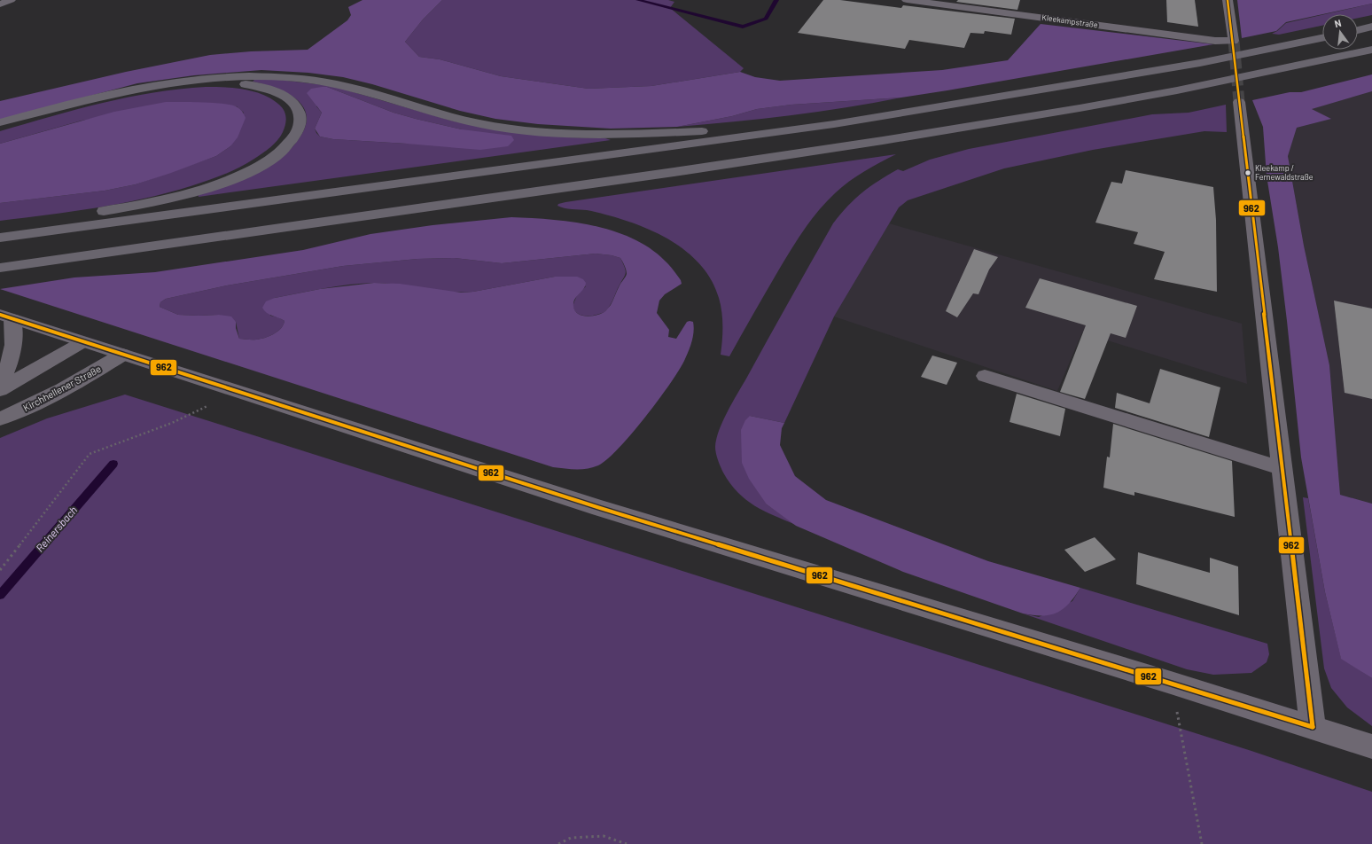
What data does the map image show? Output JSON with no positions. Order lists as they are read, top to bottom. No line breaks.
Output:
{"streets":{"street":["Kleekampstraße","Kirchhellener Straße"]},"water":["Reinersbach"],"places":["Kleekamp / Fernewaldstraße"],"lines":["transit line 962"],"north":"top"}
